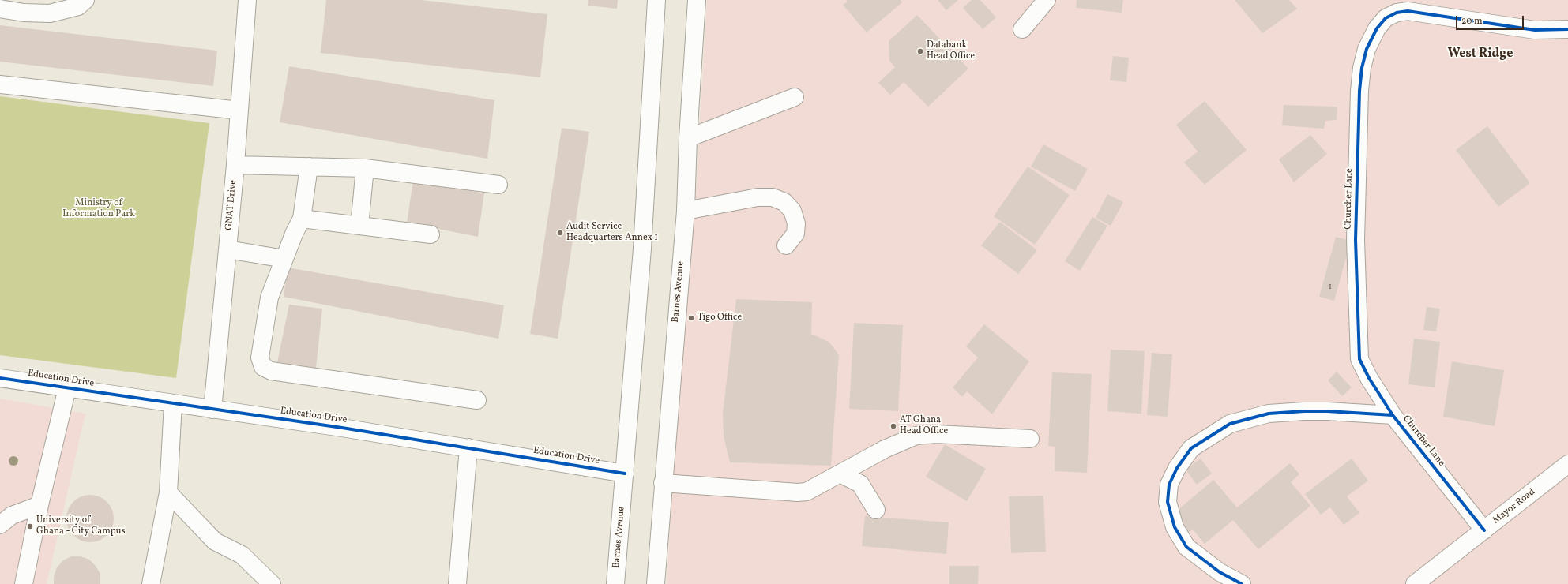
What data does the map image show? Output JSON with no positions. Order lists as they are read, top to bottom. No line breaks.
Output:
{"streets":{"street":["Churcher Lane","GNAT Drive","Barnes Avenue","Education Drive","Mayor Road"]},"crossings":[["Churcher Lane","Mayor Road"],["GNAT Drive","Education Drive"],["Barnes Avenue","Education Drive"]],"districts":["West Ridge"],"parks":["Ministry of Information Park"],"places":["Databank Head Office","Audit Service Headquarters Annex 1","Tigo Office","AT Ghana Head Office","University of Ghana - City Campus"],"house_numbers":["1"],"scale_bar":"20 m"}
